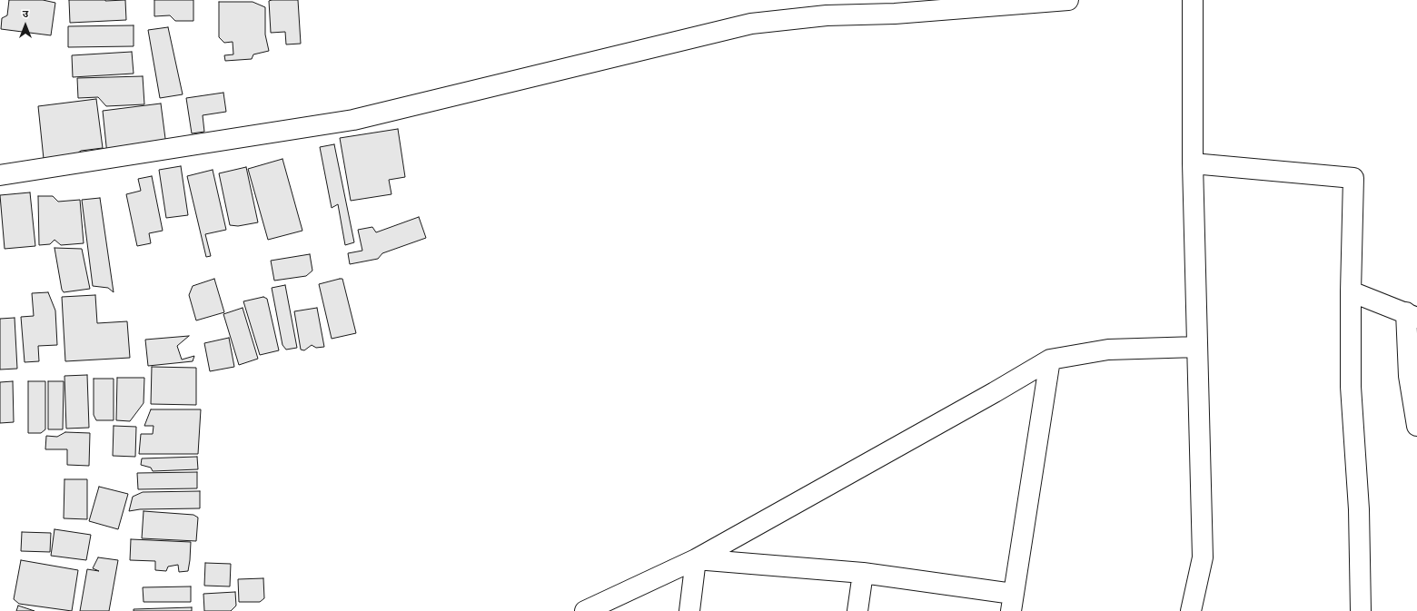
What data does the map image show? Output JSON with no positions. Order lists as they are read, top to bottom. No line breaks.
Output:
{"north":"top"}
